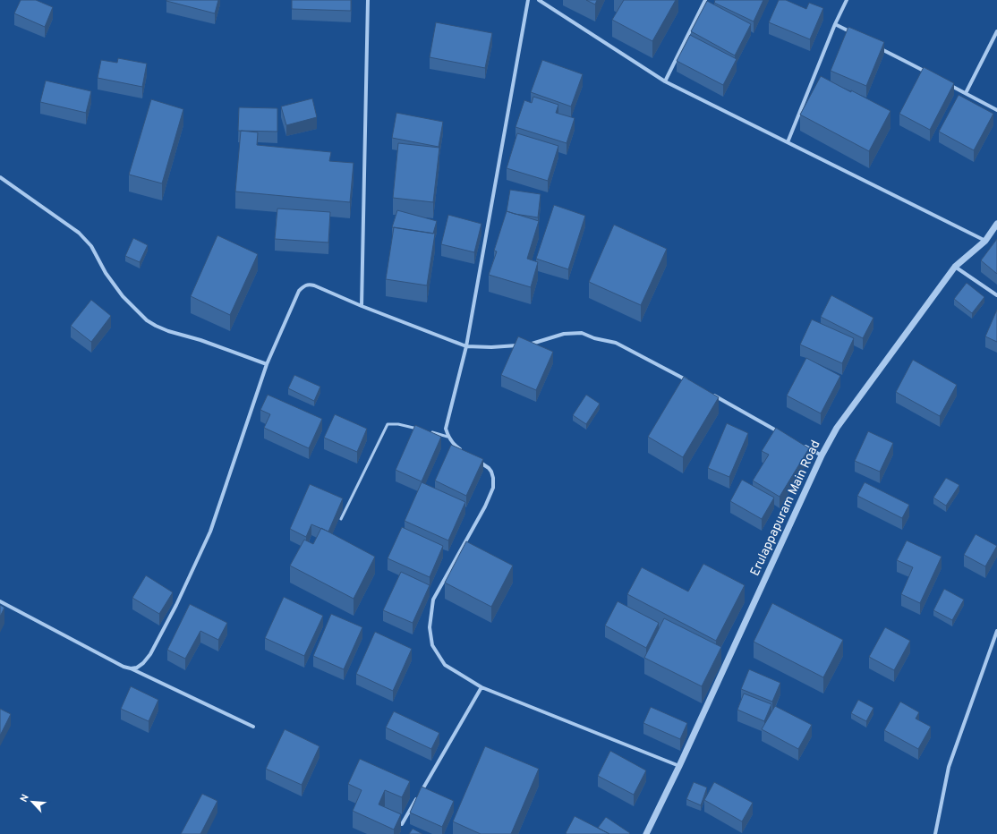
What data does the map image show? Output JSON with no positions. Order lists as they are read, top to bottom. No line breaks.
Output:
{"streets":{"street":["Erulappapuram Main Road"]},"north":"top left"}
